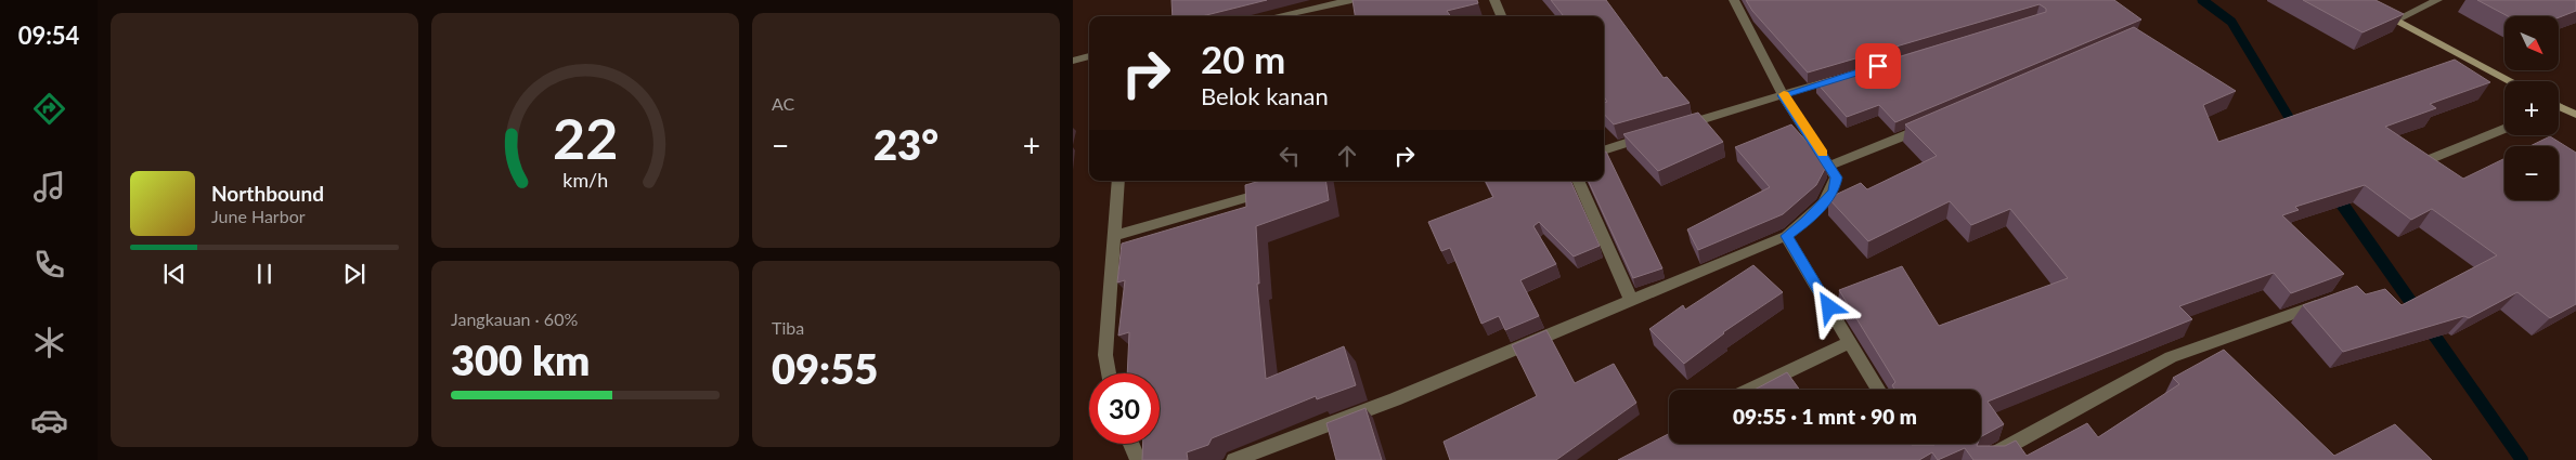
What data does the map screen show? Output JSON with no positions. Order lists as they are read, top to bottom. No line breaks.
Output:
{"north":"bottom right","page":{"tabs":"09:54","tile":["AC",["Jangkauan · 60%","300 km"],["Tiba","09:55"]],"map_buttons":["+","−"],"turn":["20 m","Belok kanan"],"heat":["−","23°","+"],"song":["Northbound","June Harbor"],"limit":"30","trip":"09:55 · 1 mnt · 90 m","gauge":["22","km/h"]}}
